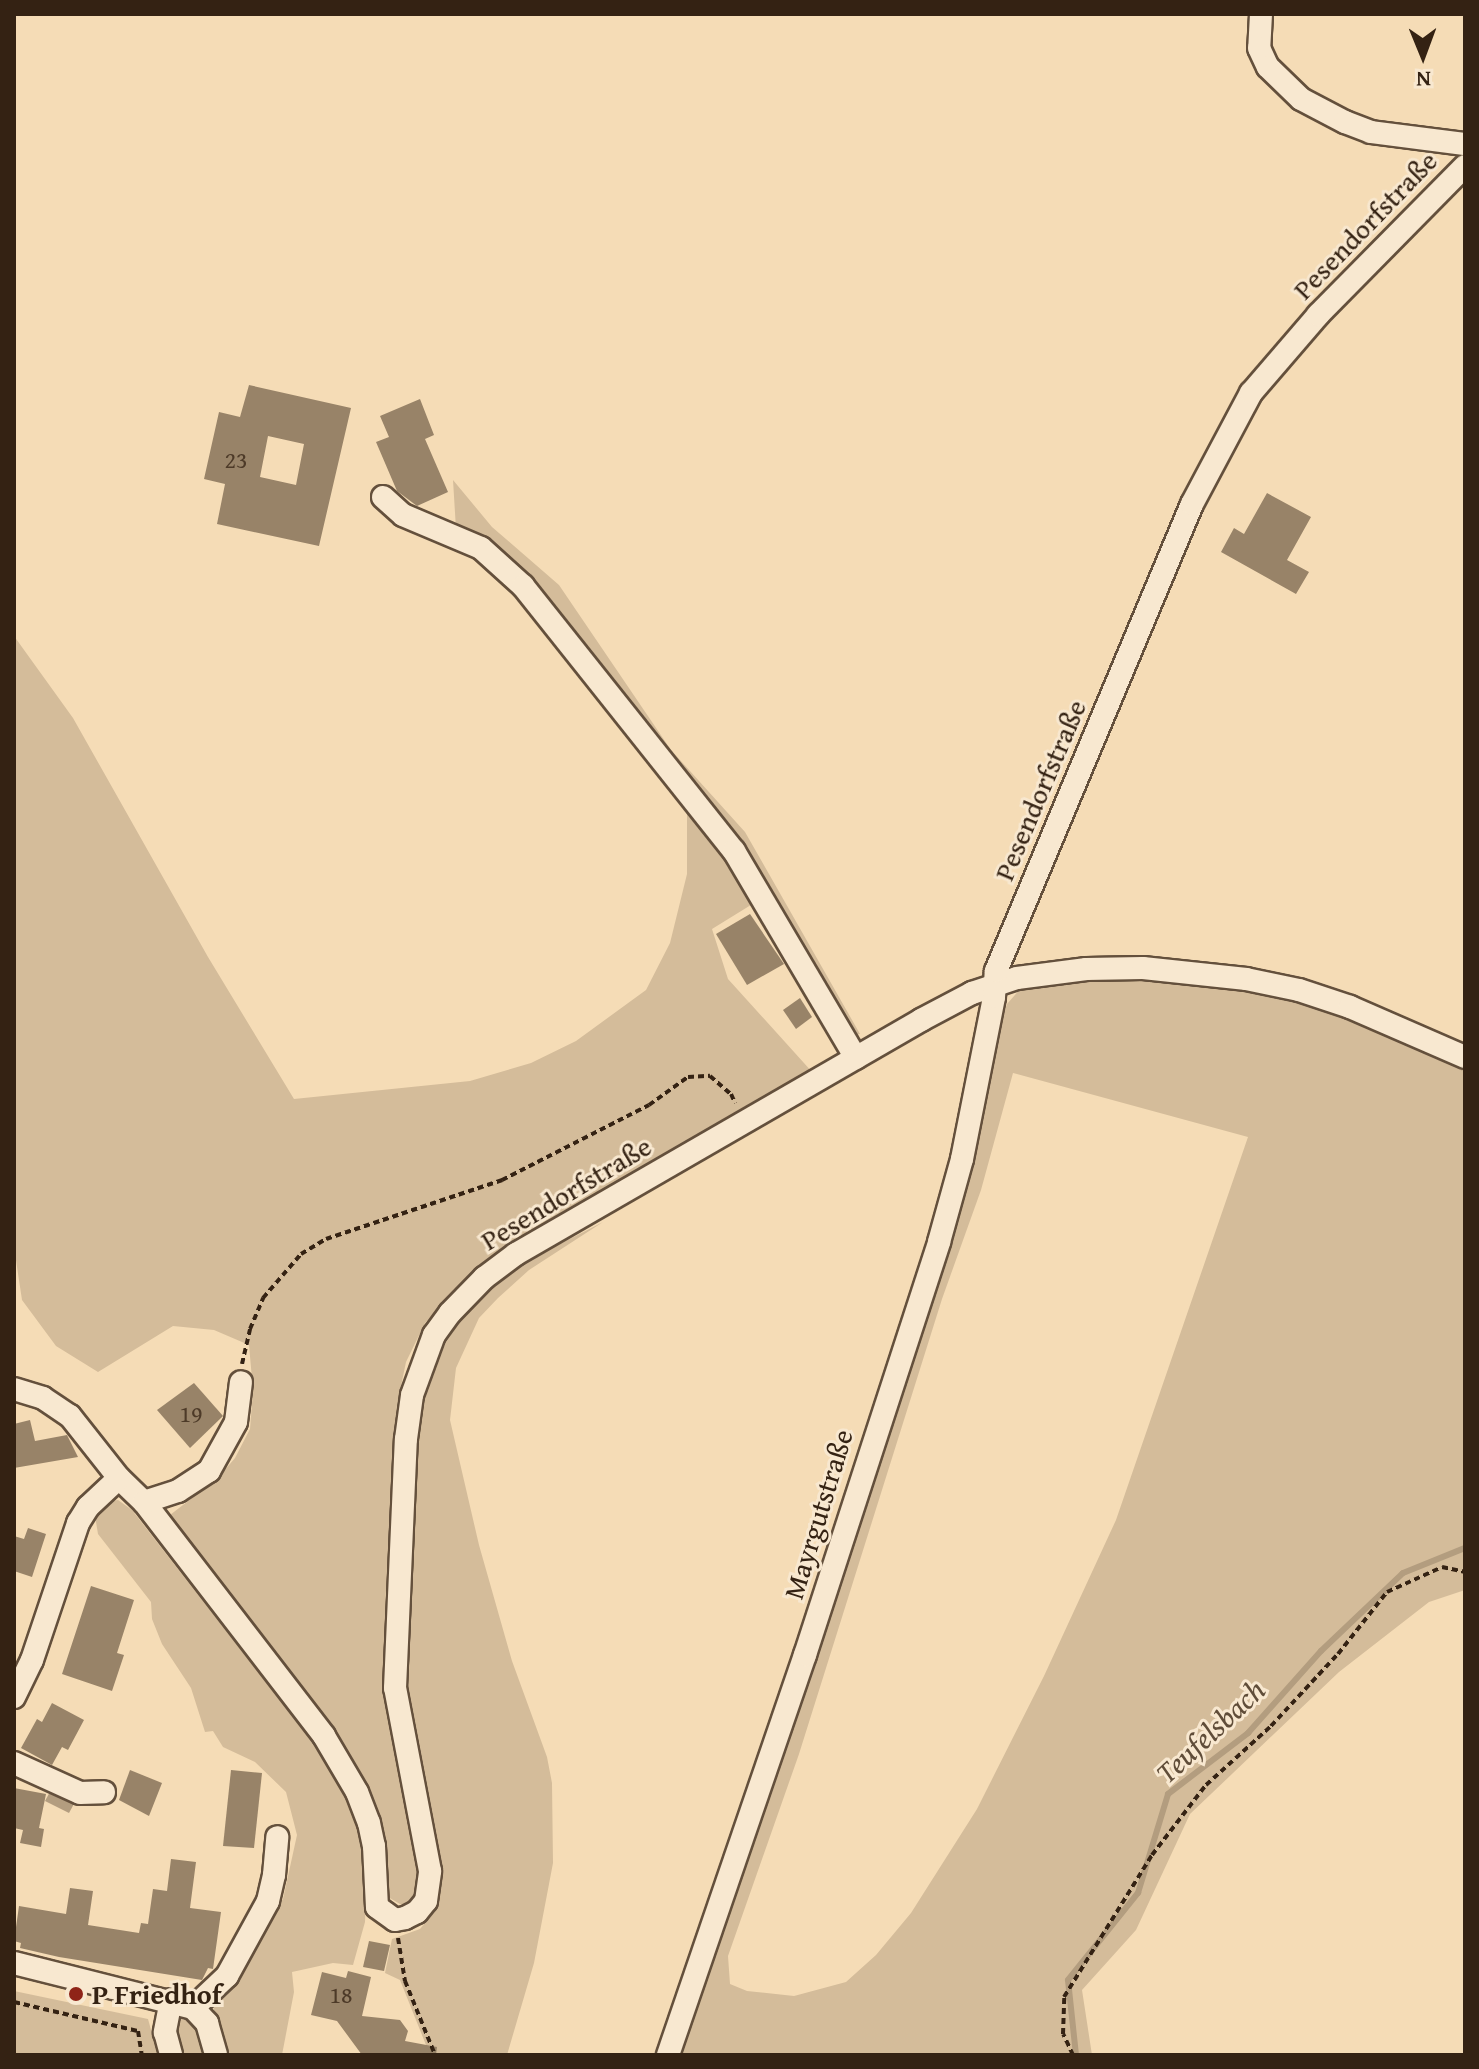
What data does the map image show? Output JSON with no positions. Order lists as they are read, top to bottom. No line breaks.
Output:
{"streets":{"street":["Pesendorfstraße","Mayrgutstraße"]},"crossings":[["Pesendorfstraße","Mayrgutstraße"]],"water":["Teufelsbach"],"places":["P Friedhof"],"house_numbers":["23","19","18"],"north":"bottom"}
